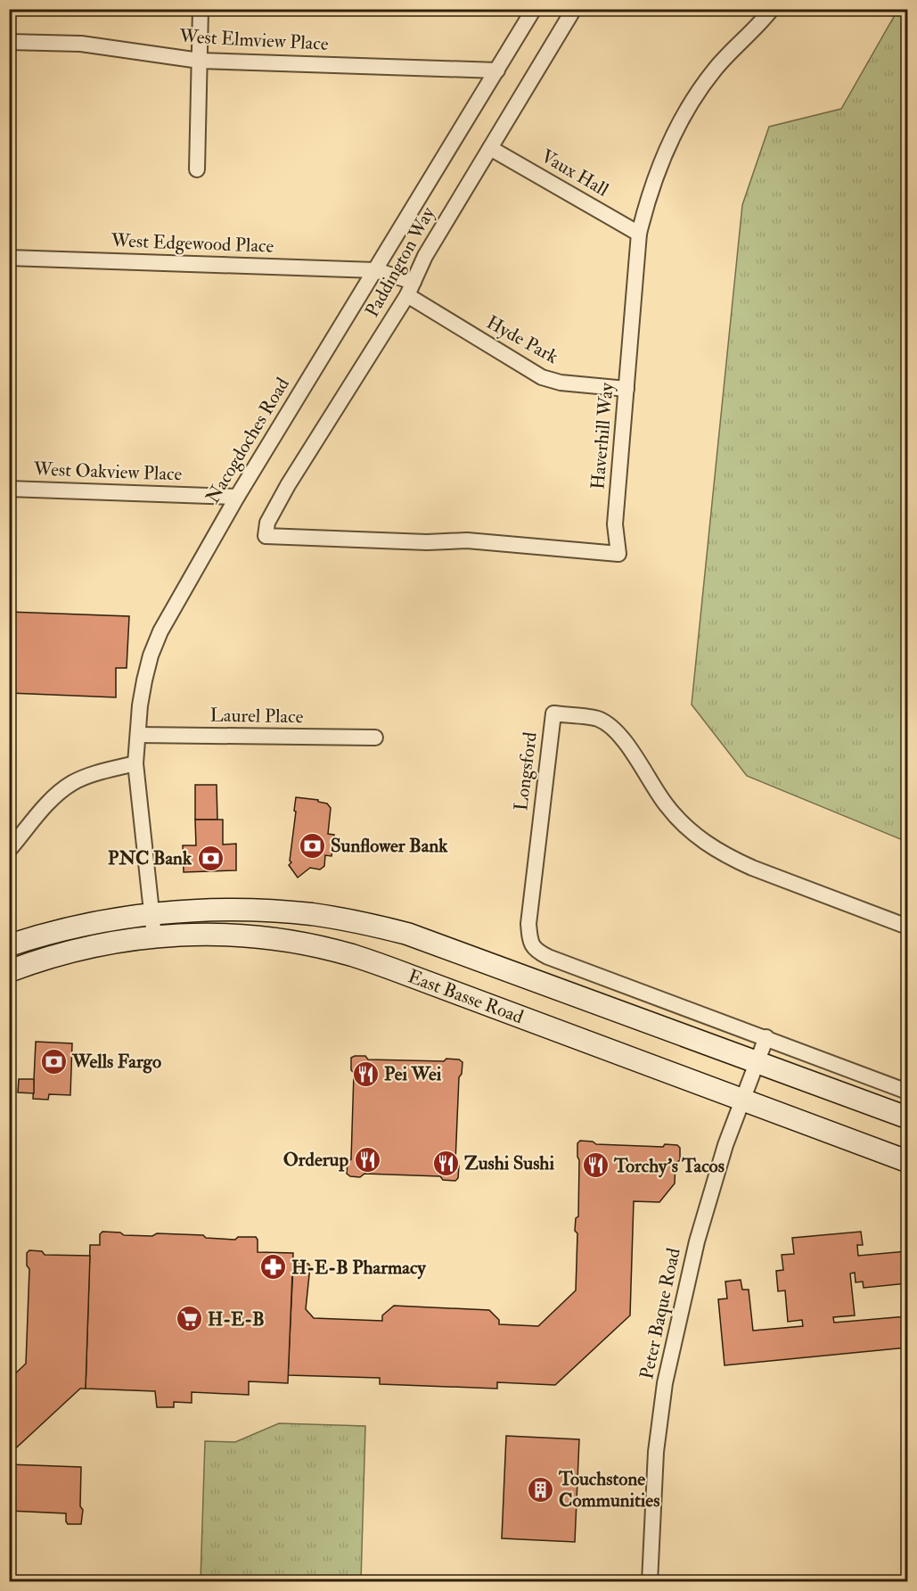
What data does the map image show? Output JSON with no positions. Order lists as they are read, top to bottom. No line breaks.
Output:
{"streets":{"main road":["East Basse Road"],"street":["West Elmview Place","Vaux Hall","West Edgewood Place","Paddington Way","Hyde Park","Haverhill Way","Nacogdoches Road","West Oakview Place","Laurel Place","Longsford","Peter Baque Road"]},"crossings":[["West Elmview Place","Nacogdoches Road"],["Vaux Hall","Paddington Way"],["Vaux Hall","Haverhill Way"],["West Edgewood Place","Hyde Park"],["West Edgewood Place","Nacogdoches Road"],["Paddington Way","Hyde Park"],["Paddington Way","Haverhill Way"],["Hyde Park","Haverhill Way"],["Hyde Park","Nacogdoches Road"],["Nacogdoches Road","West Oakview Place"],["Nacogdoches Road","Laurel Place"],["Nacogdoches Road","East Basse Road"],["East Basse Road","Peter Baque Road"]],"places":{"bank":["Sunflower Bank","PNC Bank","Wells Fargo"],"restaurant":["Pei Wei","Orderup","Zushi Sushi","Torchy's Tacos"],"pharmacy":["H-E-B Pharmacy"],"supermarket":["H-E-B"],"building":["Touchstone Communities"]}}
